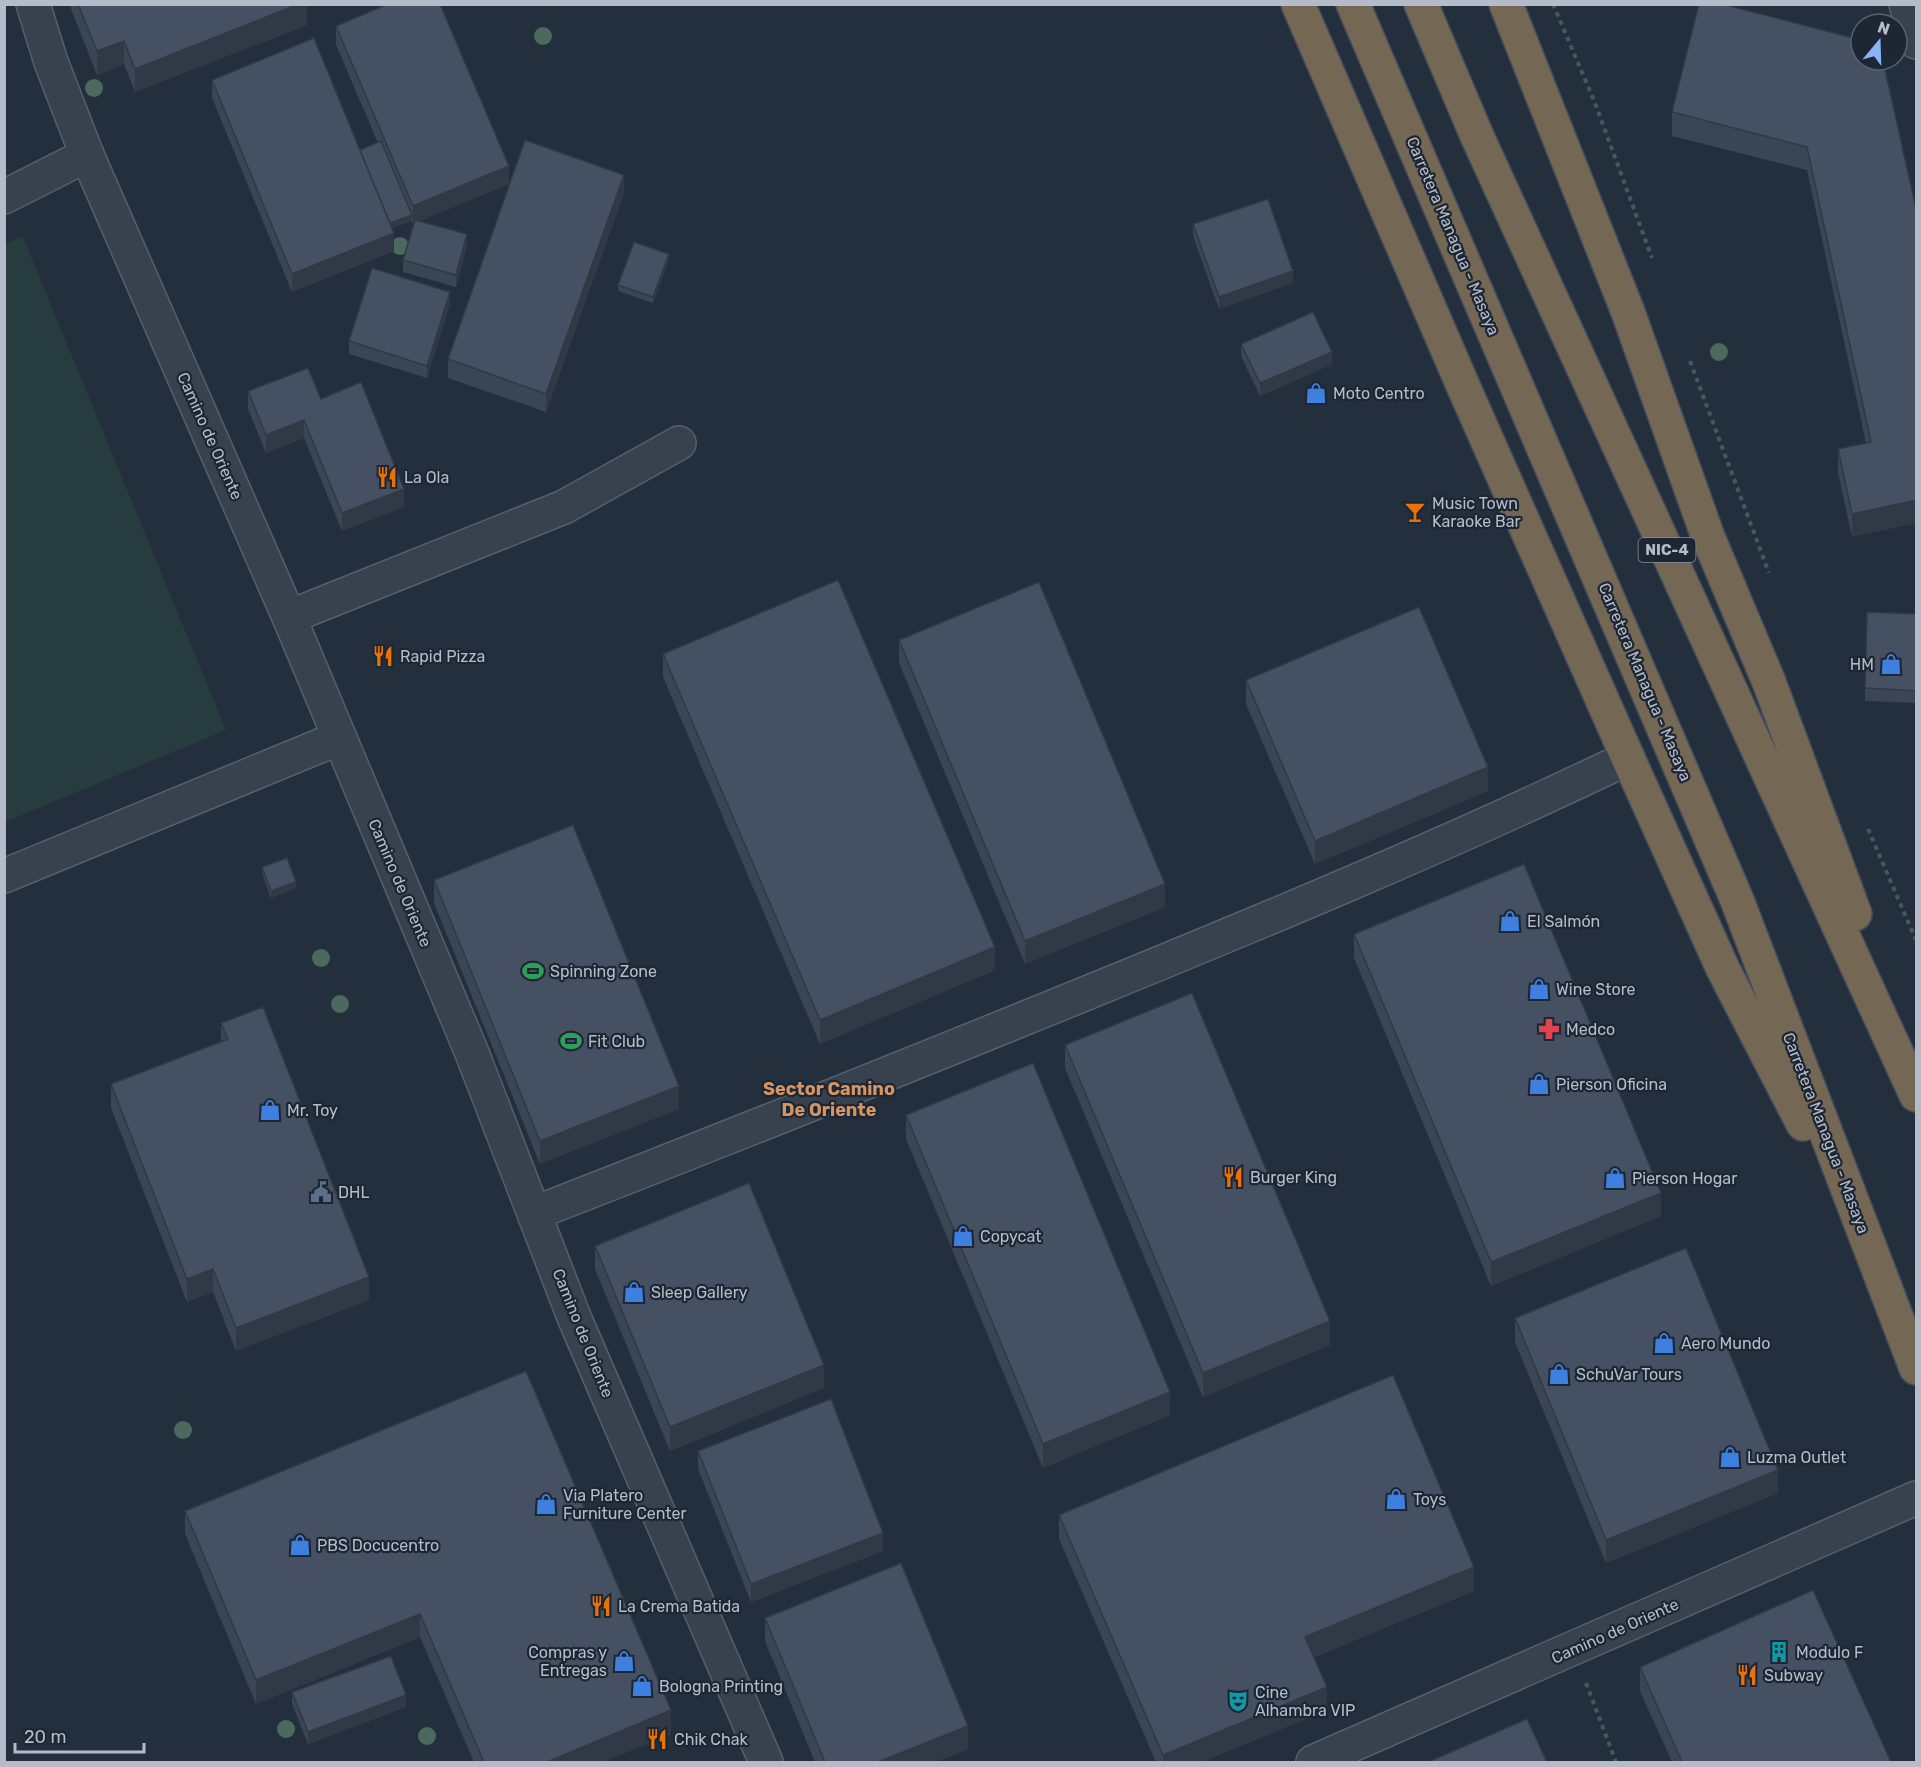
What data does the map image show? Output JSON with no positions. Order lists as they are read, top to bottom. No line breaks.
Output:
{"streets":{"highway":["Carretera Managua - Masaya","NIC-4"],"street":["Camino de Oriente"]},"districts":["Sector Camino De Oriente"],"places":{"shop":["Moto Centro","HM","El Salmón","Wine Store","Pierson Oficina","Mr. Toy","Pierson Hogar","Copycat","Sleep Gallery","Aero Mundo","SchuVar Tours","Luzma Outlet","Toys","Via Platero Furniture Center","PBS Docucentro","Compras y Entregas","Bologna Printing"],"restaurant":["La Ola","Rapid Pizza","Burger King","La Crema Batida","Subway","Chik Chak"],"bar":["Music Town Karaoke Bar"],"sports":["Spinning Zone","Fit Club"],"pharmacy":["Medco"],"public building":["DHL"],"building":["Modulo F"],"theatre":["Cine Alhambra VIP"]},"scale_bar":"20 m","north":"top"}
